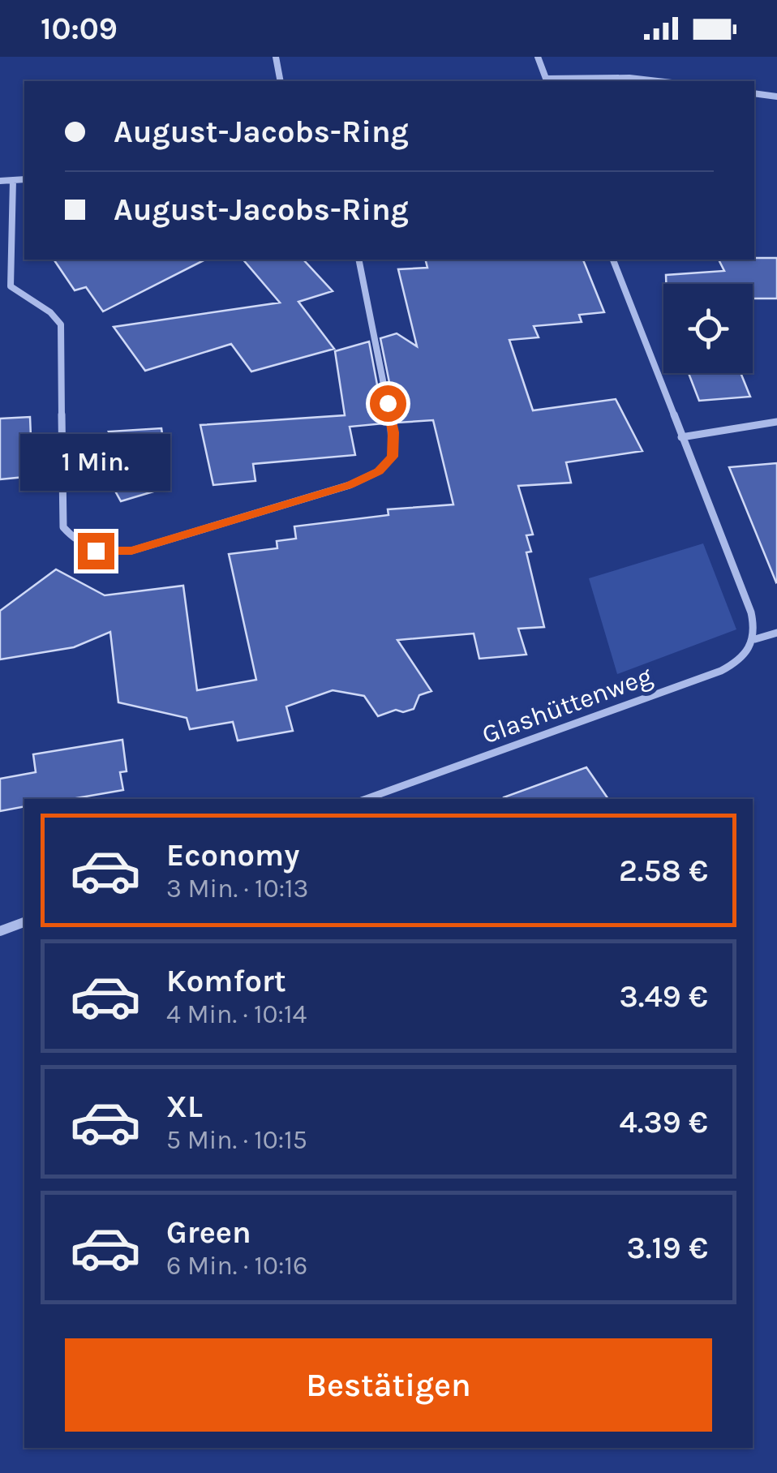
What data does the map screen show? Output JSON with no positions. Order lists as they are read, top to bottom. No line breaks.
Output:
{"streets":{"street":["Glashüttenweg"]},"page":{"status":"10:09","banner":["August-Jacobs-Ring","August-Jacobs-Ring"],"bubble":"1 Min.","list":[{"name":"Economy","note":"3 Min. · 10:13","value":"2.58 €"},{"name":"Komfort","note":"4 Min. · 10:14","value":"3.49 €"},{"name":"XL","note":"5 Min. · 10:15","value":"4.39 €"},{"name":"Green","note":"6 Min. · 10:16","value":"3.19 €"}],"buttons":"Bestätigen"}}
